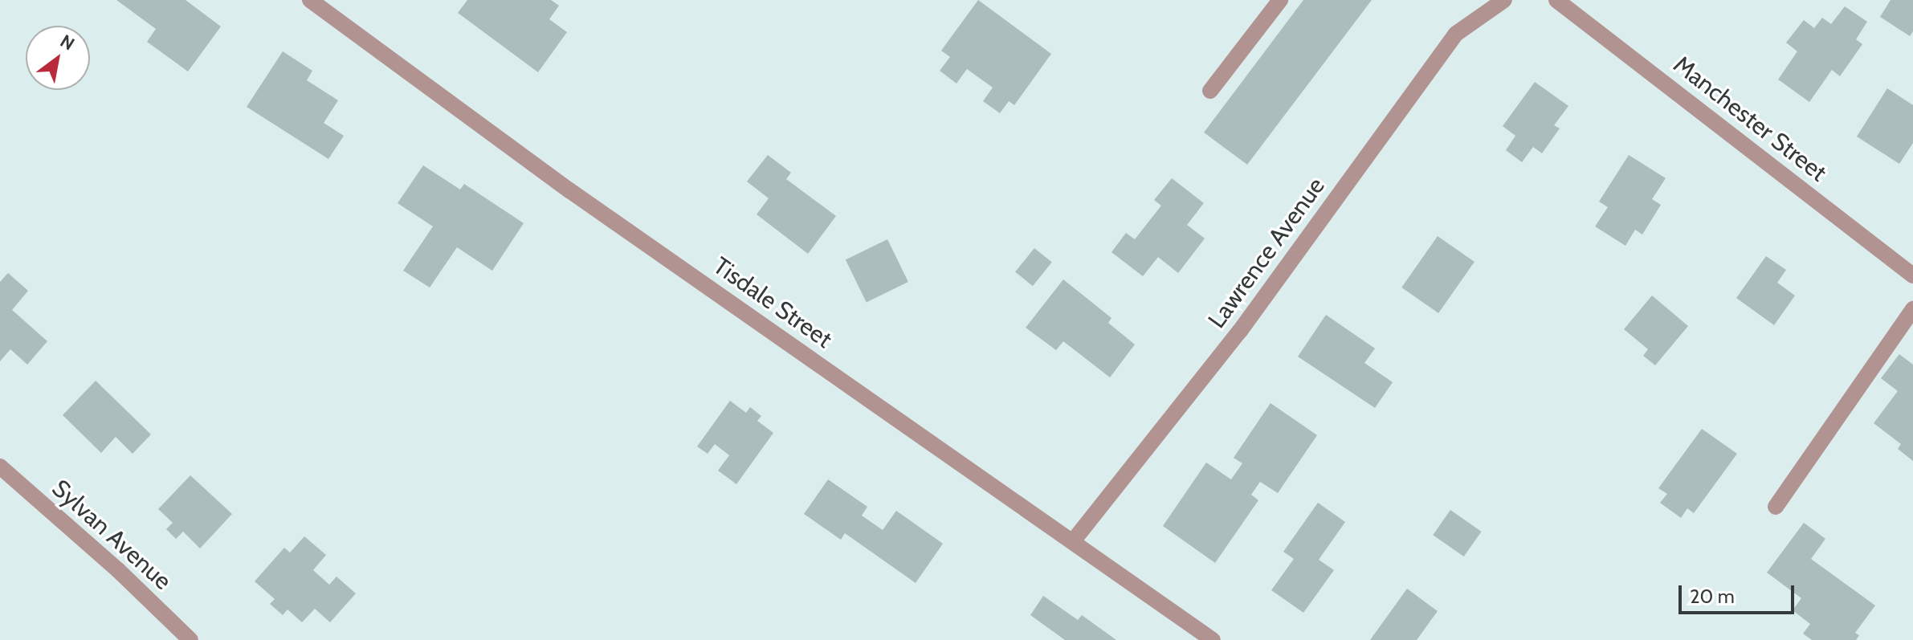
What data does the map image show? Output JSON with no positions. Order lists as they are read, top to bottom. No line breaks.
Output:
{"streets":{"street":["Manchester Street","Lawrence Avenue","Tisdale Street","Sylvan Avenue"]},"crossings":[["Lawrence Avenue","Tisdale Street"]],"scale_bar":"20 m","north":"top right"}
